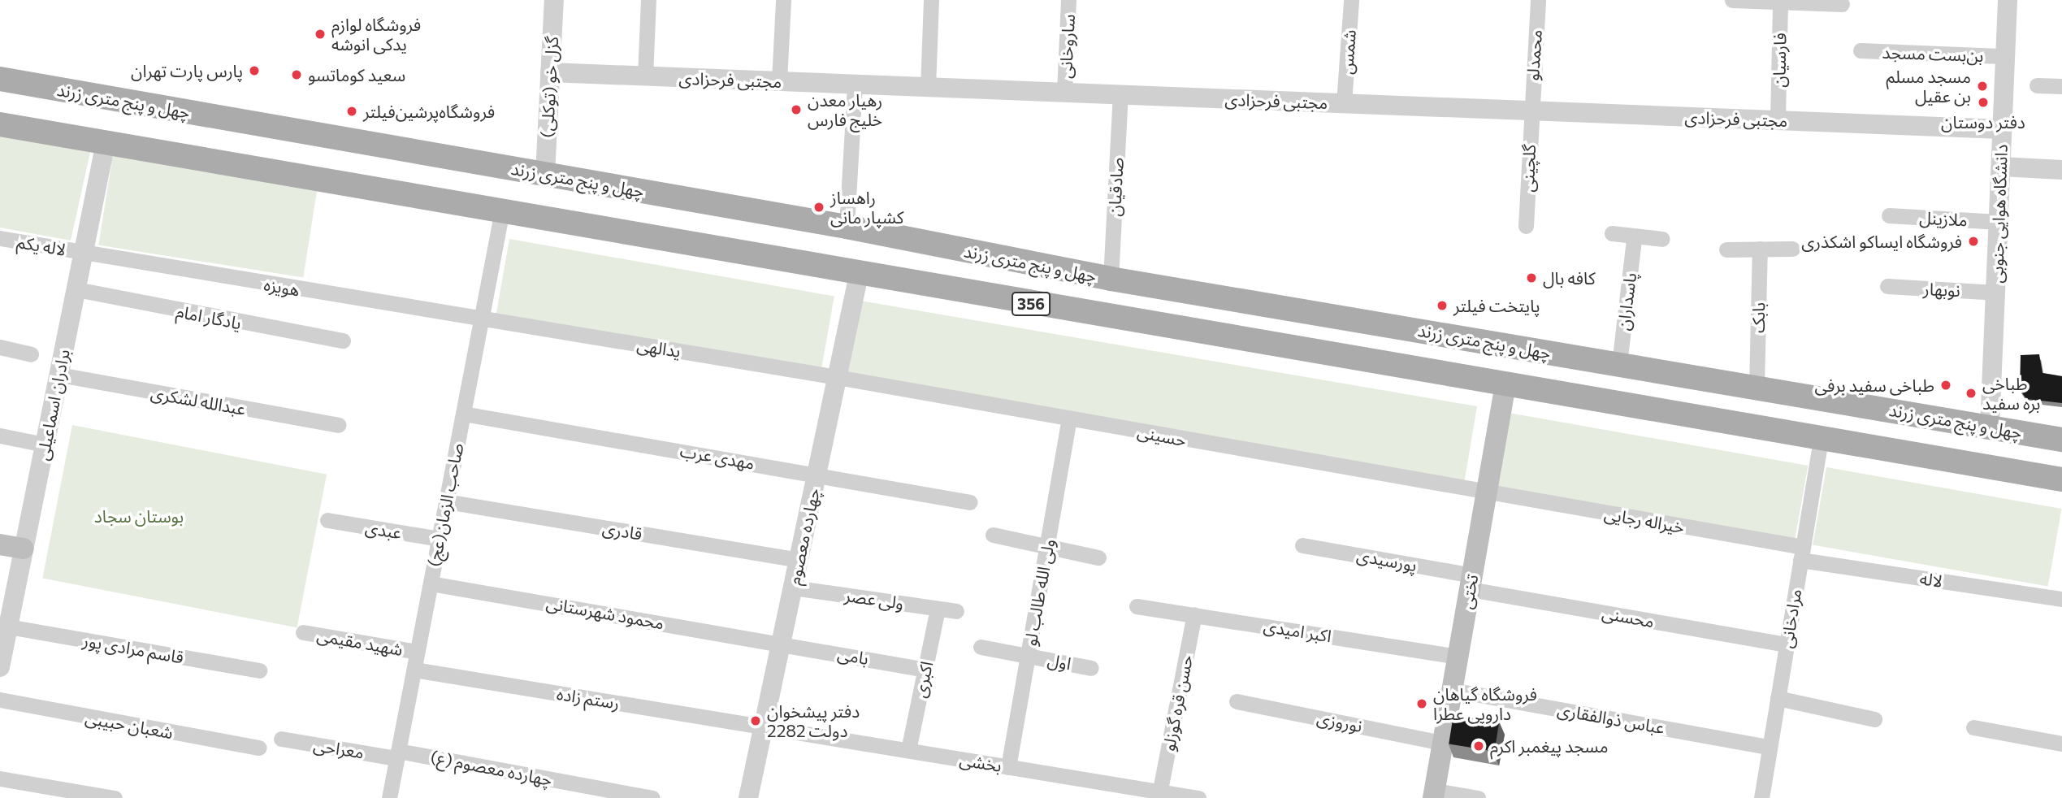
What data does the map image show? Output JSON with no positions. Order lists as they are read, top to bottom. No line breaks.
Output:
{"streets":{"main road":["چهل و پنج متری زرند","356","تختی"],"street":["ساروخانی","شمس","بن‌بست مسجد","محمدلو","فارسیان","مجتبی فرحزادی","گزل خو (توکلی)","گلچینی","صادقیان","دانشگاه هوایی جنوبی","ملازینل","لاله یکم","هویزه","نوبهار","پاسداران","یادگار امام","بابک","یدالهی","عبدالله لشکری","برادران اسماعیلی","حسینی","مهدی عرب","صاحب الزمان(عج)","خیراله رجایی","عبدی","قادری","چهارده معصوم","پورسیدی","لاله","ولی الله طالب لو","ولی عصر","محمود شهرستانی","محسنی","مرادخانی","اکبر امیدی","شهید مقیمی","قاسم مرادی پور","بامی","اول","اکبری","رستم زاده","حسن قره گوزلو","عباس ذوالفقاری","نوروزی","شعبان حبیبی","معراحی","بخشی","چهارده معصوم (ع)"]},"crossings":[["ساروخانی","مجتبی فرحزادی"],["شمس","مجتبی فرحزادی"],["بن‌بست مسجد","دانشگاه هوایی جنوبی"],["محمدلو","مجتبی فرحزادی"],["محمدلو","گلچینی"],["فارسیان","مجتبی فرحزادی"],["مجتبی فرحزادی","گزل خو (توکلی)"],["مجتبی فرحزادی","گلچینی"],["مجتبی فرحزادی","صادقیان"],["مجتبی فرحزادی","دانشگاه هوایی جنوبی"],["گزل خو (توکلی)","چهل و پنج متری زرند"],["چهل و پنج متری زرند","صادقیان"],["چهل و پنج متری زرند","دانشگاه هوایی جنوبی"],["چهل و پنج متری زرند","پاسداران"],["چهل و پنج متری زرند","بابک"],["دانشگاه هوایی جنوبی","ملازینل"],["دانشگاه هوایی جنوبی","نوبهار"],["لاله یکم","هویزه"],["لاله یکم","برادران اسماعیلی"],["هویزه","یدالهی"],["هویزه","برادران اسماعیلی"],["هویزه","صاحب الزمان(عج)"],["356","برادران اسماعیلی"],["356","صاحب الزمان(عج)"],["356","چهارده معصوم"],["356","تختی"],["356","مرادخانی"],["یادگار امام","برادران اسماعیلی"],["یدالهی","حسینی"],["یدالهی","صاحب الزمان(عج)"],["یدالهی","چهارده معصوم"],["عبدالله لشکری","برادران اسماعیلی"],["برادران اسماعیلی","قاسم مرادی پور"],["حسینی","خیراله رجایی"],["حسینی","چهارده معصوم"],["حسینی","تختی"],["حسینی","ولی الله طالب لو"],["مهدی عرب","صاحب الزمان(عج)"],["مهدی عرب","چهارده معصوم"],["صاحب الزمان(عج)","عبدی"],["صاحب الزمان(عج)","قادری"],["صاحب الزمان(عج)","محمود شهرستانی"],["صاحب الزمان(عج)","شهید مقیمی"],["صاحب الزمان(عج)","رستم زاده"],["صاحب الزمان(عج)","معراحی"],["صاحب الزمان(عج)","چهارده معصوم (ع)"],["خیراله رجایی","لاله"],["خیراله رجایی","تختی"],["خیراله رجایی","مرادخانی"],["قادری","چهارده معصوم"],["چهارده معصوم","ولی عصر"],["چهارده معصوم","محمود شهرستانی"],["چهارده معصوم","بامی"],["چهارده معصوم","رستم زاده"],["چهارده معصوم","بخشی"],["پورسیدی","تختی"],["پورسیدی","محسنی"],["لاله","مرادخانی"],["تختی","محسنی"],["تختی","اکبر امیدی"],["تختی","عباس ذوالفقاری"],["تختی","نوروزی"],["ولی الله طالب لو","اول"],["ولی الله طالب لو","بخشی"],["ولی عصر","اکبری"],["محمود شهرستانی","بامی"],["محسنی","مرادخانی"],["مرادخانی","عباس ذوالفقاری"],["اکبر امیدی","حسن قره گوزلو"],["بامی","اکبری"],["اکبری","بخشی"],["رستم زاده","بخشی"],["حسن قره گوزلو","بخشی"],["معراحی","چهارده معصوم (ع)"]],"parks":["بوستان سجاد"],"places":["فروشگاه لوازم یدکی انوشه","پارس پارت تهران","سعید کوماتسو","مسجد مسلم بن عقیل","دفتر دوستان","رهیار معدن خلیج فارس","فروشگاه‌پرشین‌فیلتر","راهساز کشپار مانی","فروشگاه ایساکو اشکذری","کافه بال","پایتخت فیلتر","طباخی سفید برفی","طباخی بره سفید","فروشگاه گیاهان دارویی عطرا","دفتر پیشخوان دولت 2282","مسجد پیغمبر اکرم"]}
